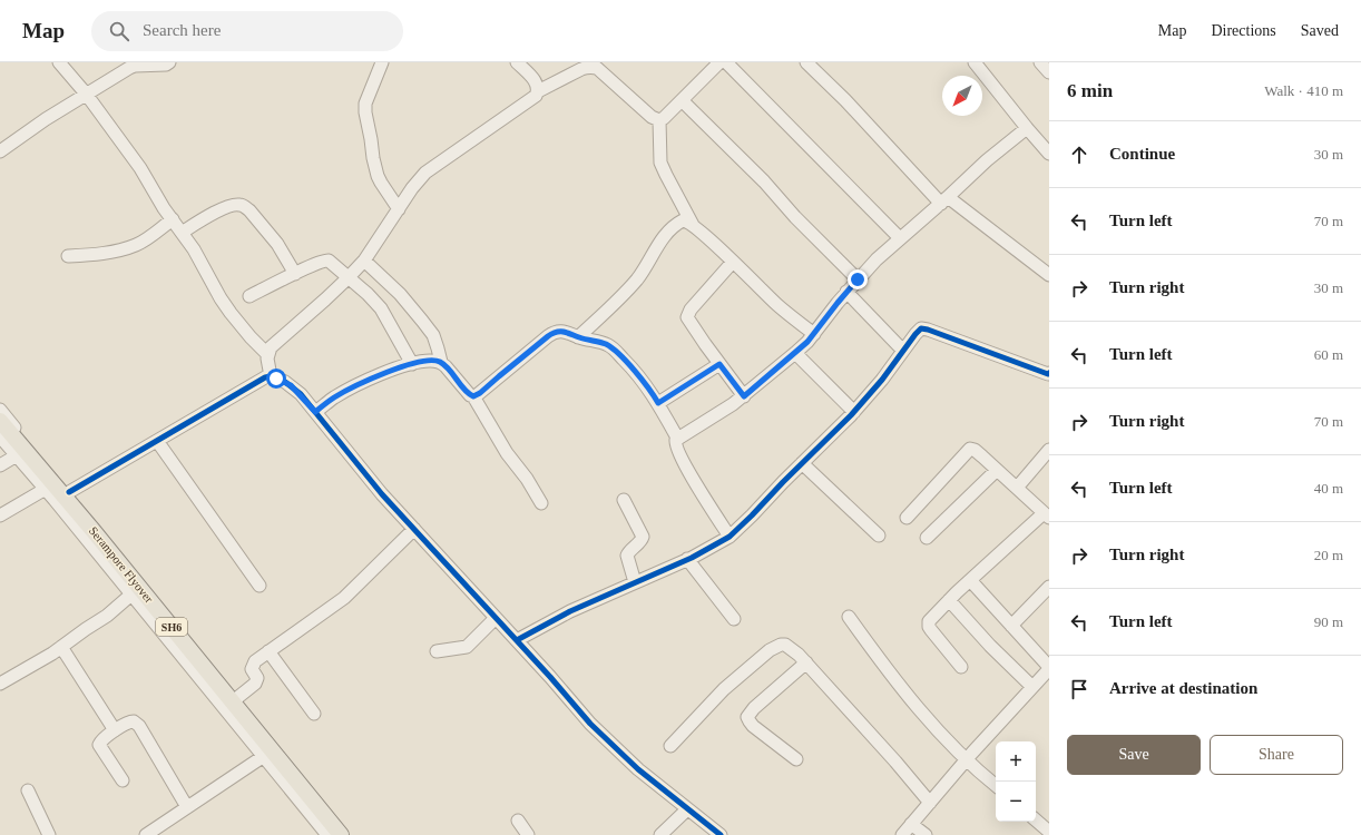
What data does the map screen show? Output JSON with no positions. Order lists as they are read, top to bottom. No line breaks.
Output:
{"streets":{"main road":["Serampore Flyover","SH6"]},"north":"bottom left","page":{"header":"Map","search":"Search here","nav":["Map","Directions","Saved"],"heading":["6 min","Walk · 410 m"],"list":[["Continue","30 m"],["Turn left","70 m"],["Turn right","30 m"],["Turn left","60 m"],["Turn right","70 m"],["Turn left","40 m"],["Turn right","20 m"],["Turn left","90 m"],"Arrive at destination"],"buttons":["Save","Share"],"map_buttons":["+","−"]}}
